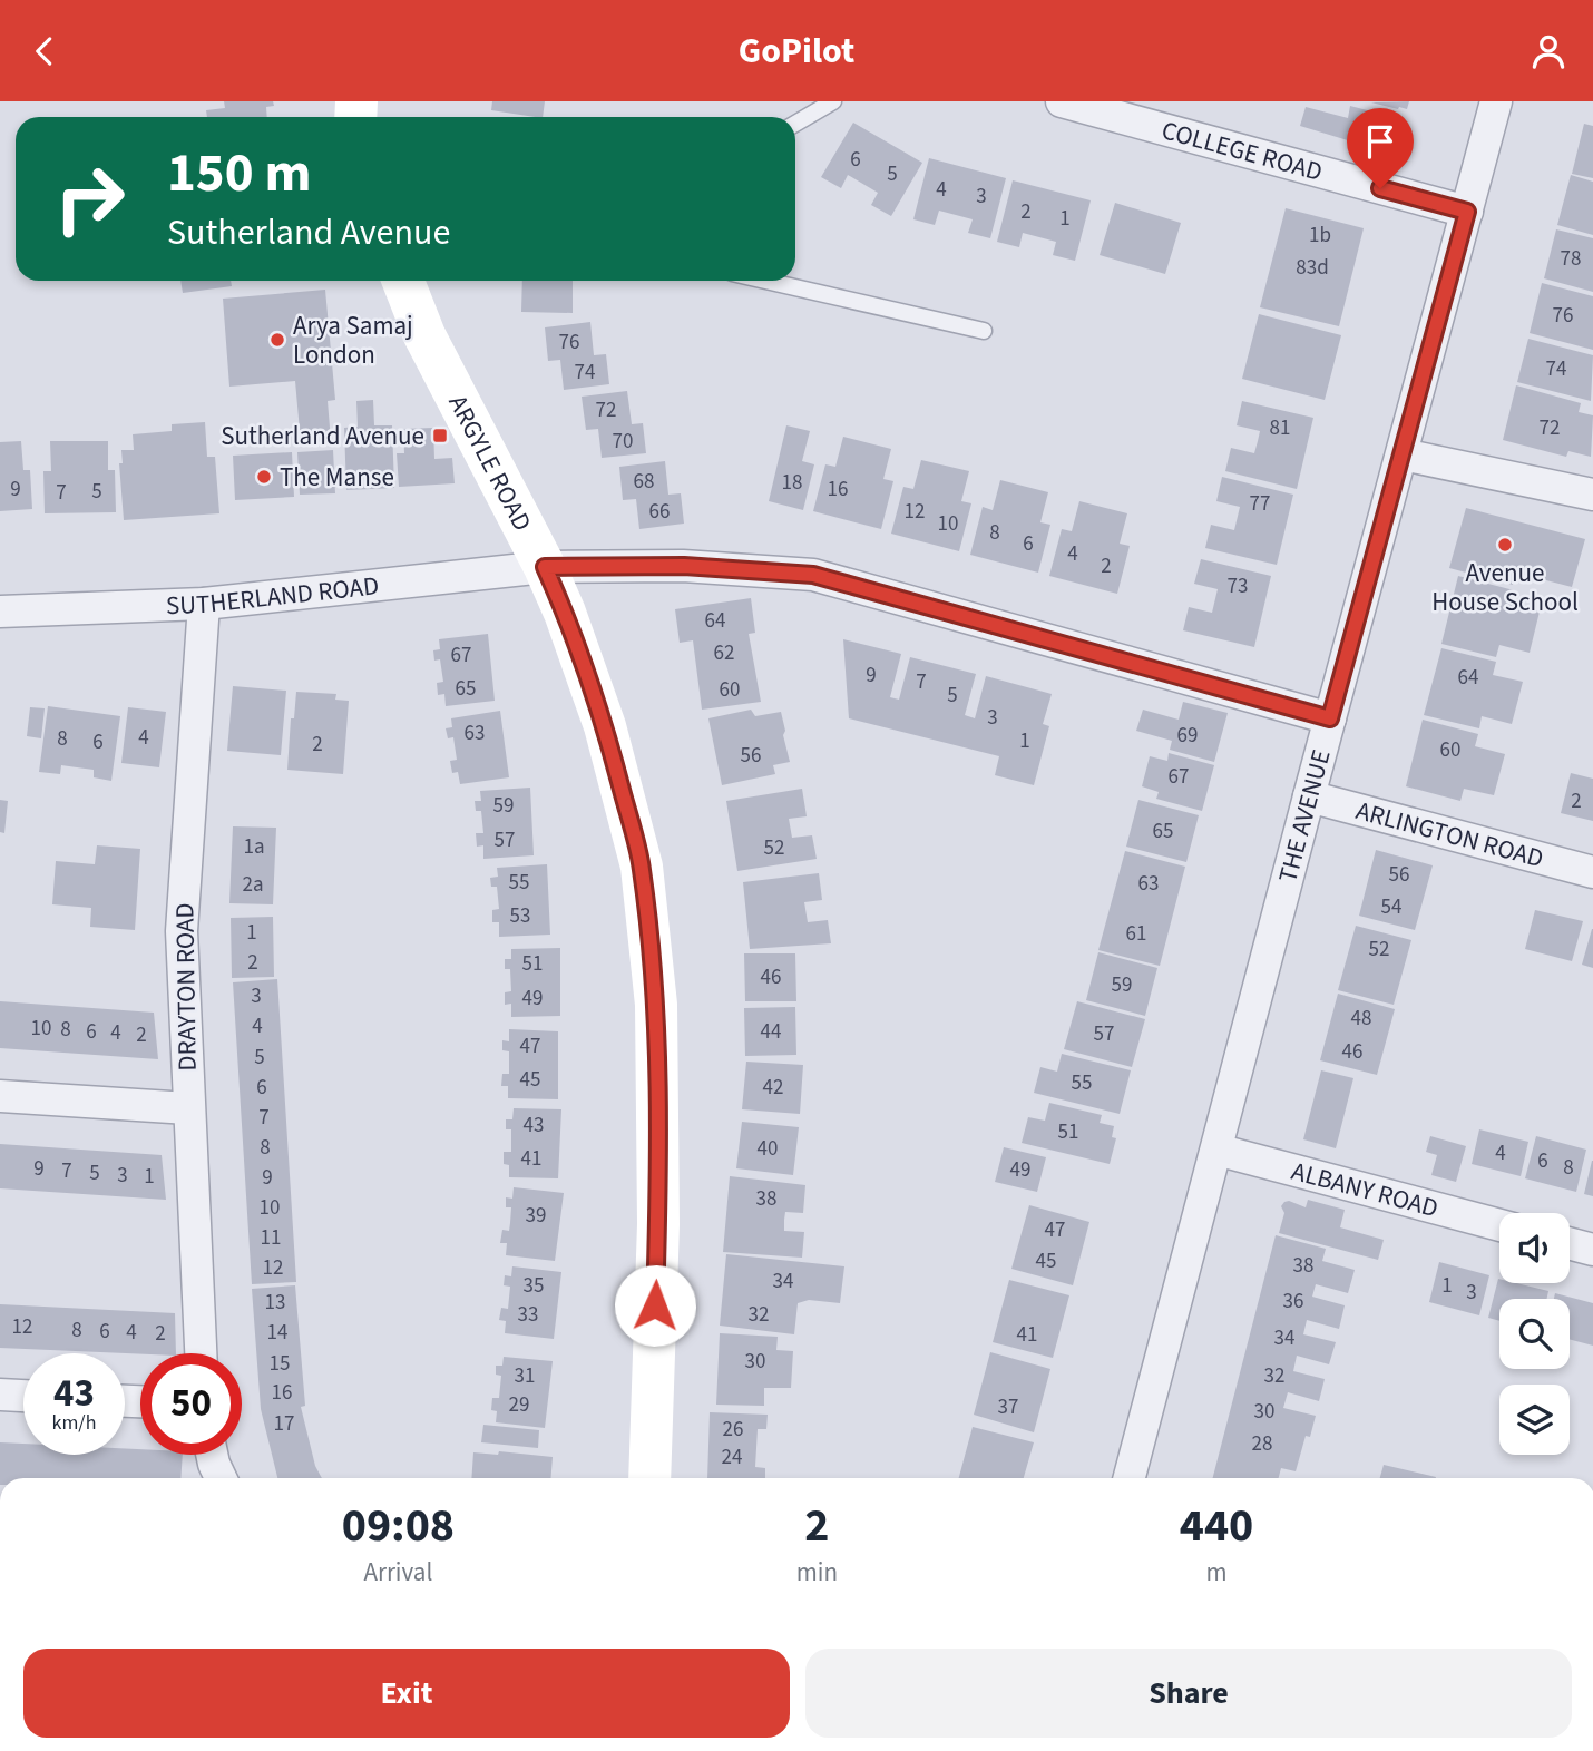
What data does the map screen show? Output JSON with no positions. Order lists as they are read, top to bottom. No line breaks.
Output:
{"streets":{"main road":["ARGYLE ROAD"],"street":["COLLEGE ROAD","SUTHERLAND ROAD","THE AVENUE","ARLINGTON ROAD","DRAYTON ROAD","ALBANY ROAD"]},"crossings":[["COLLEGE ROAD","THE AVENUE"],["ARGYLE ROAD","SUTHERLAND ROAD"],["SUTHERLAND ROAD","DRAYTON ROAD"],["THE AVENUE","ARLINGTON ROAD"],["THE AVENUE","ALBANY ROAD"]],"places":{"other":["Arya Samaj London","The Manse","Avenue House School"],"transit":["Sutherland Avenue"]},"house_numbers":["6","5","4","3","2","1","1b","78","83d","76","76","74","74","72","81","72","70","68","18","9","16","5","7","77","66","12","10","8","6","4","2","73","64","62","67","9","64","7","65","60","5","3","63","69","4","8","1","6","2","60","56","67","2","59","65","57","1a","52","56","55","63","2a","54","53","1","61","52","2","51","46","59","3","49","48","4","10","8","6","44","4","57","2","47","46","5","45","55","6","42","7","43","51","8","40","4","41","6","8","9","49","7","5","3","1","9","38","10","39","47","11","45","38","12","34","35","1","3","36","13","33","32","12","8","6","4","14","2","41","34","30","15","31","32","16","29","37","30","17","26","28","24"],"page":{"header":"GoPilot","turn":["150 m","Sutherland Avenue"],"speed":"43 km/h","limit":"50","eta":["09:08","Arrival","2","min","440","m"],"buttons":["Exit","Share"]}}
